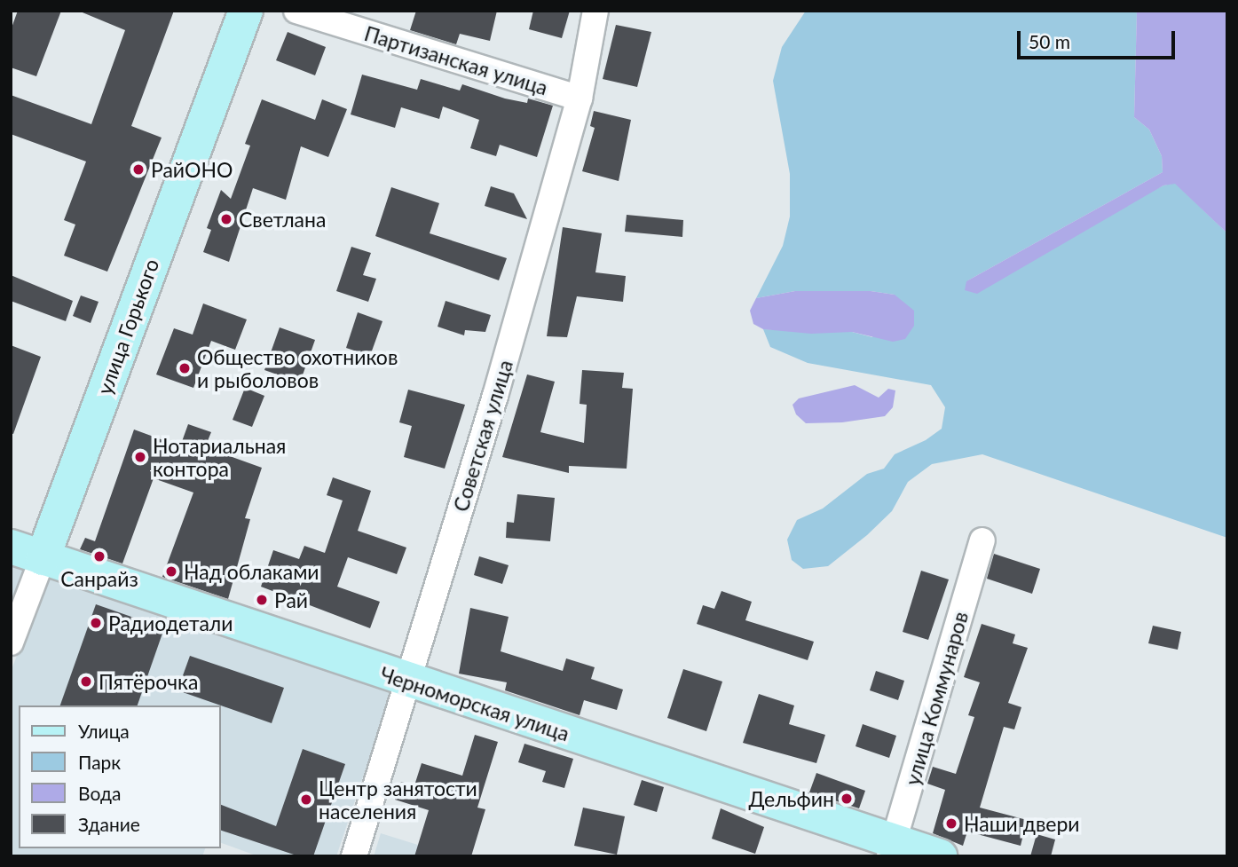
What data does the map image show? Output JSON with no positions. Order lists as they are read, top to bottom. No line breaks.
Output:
{"streets":{"street":["Партизанская улица","улица Горького","Советская улица","улица Коммунаров","Черноморская улица"]},"crossings":[["Партизанская улица","Советская улица"],["улица Горького","Черноморская улица"],["Советская улица","Черноморская улица"],["улица Коммунаров","Черноморская улица"]],"places":["РайОНО","Светлана","Общество охотников и рыболовов","Нотариальная контора","Санрайз","Над облаками","Рай","Радиодетали","Пятёрочка","Дельфин","Центр занятости населения","Наши двери"],"legend":["Улица","Парк","Вода","Здание"],"scale_bar":"50 m"}
